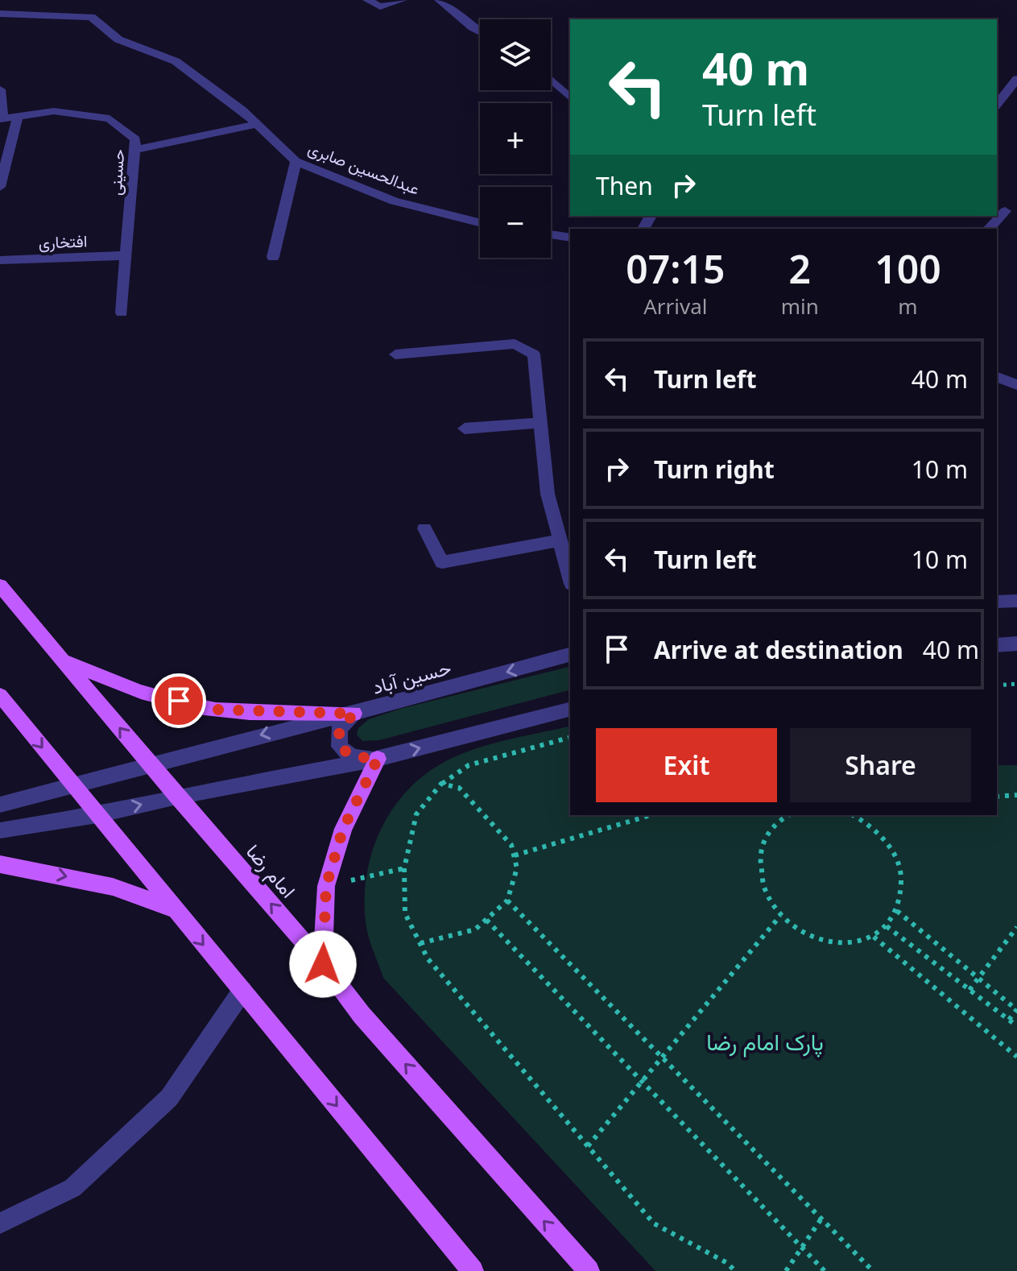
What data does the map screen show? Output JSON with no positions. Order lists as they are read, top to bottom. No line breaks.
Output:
{"streets":{"main road":["امام رضا"],"street":["عبدالحسین صابری","حسینی","افتخاری","حسین آباد"]},"crossings":[["حسینی","افتخاری"],["حسین آباد","امام رضا"]],"parks":["پارک امام رضا"],"page":{"map_buttons":["+","−"],"turn":["40 m","Turn left"],"then":"Then","eta":["07:15","Arrival","2","min","100","m"],"list":[{"name":"Turn left","value":"40 m"},{"name":"Turn right","value":"10 m"},{"name":"Turn left","value":"10 m"},{"name":"Arrive at destination","value":"40 m"}],"buttons":["Exit","Share"]}}
